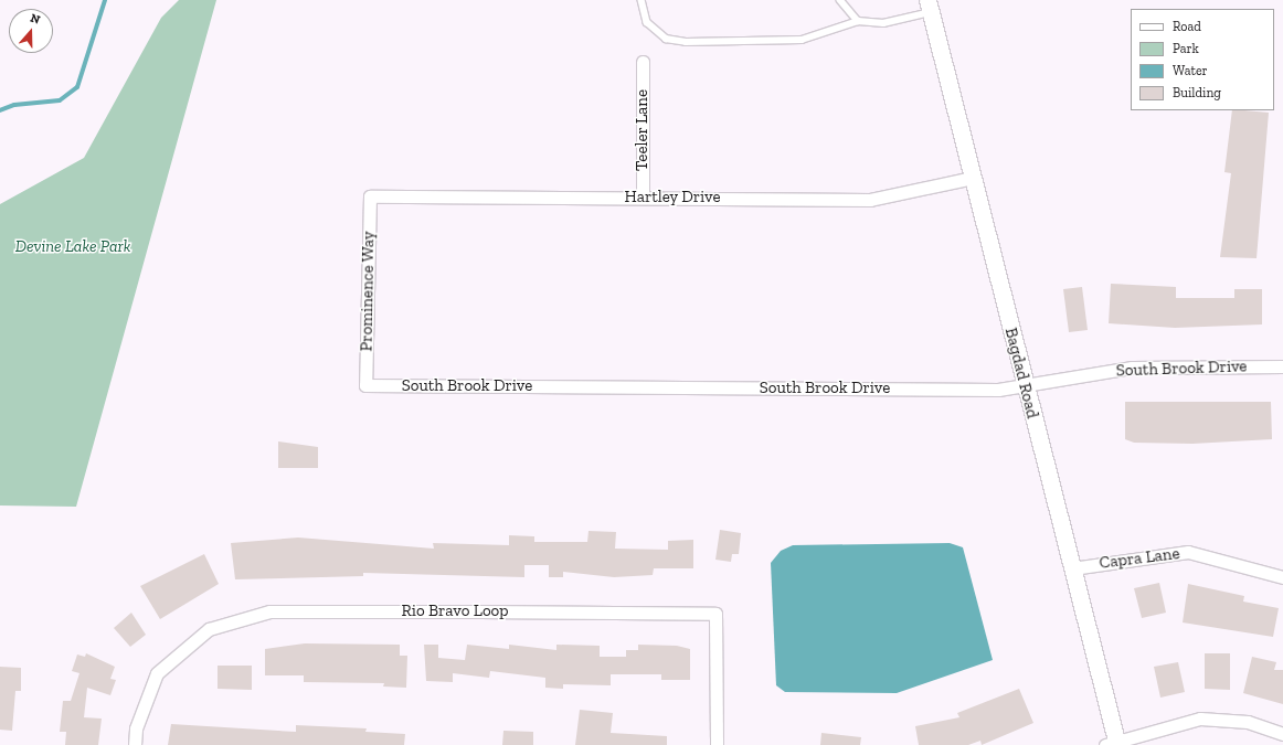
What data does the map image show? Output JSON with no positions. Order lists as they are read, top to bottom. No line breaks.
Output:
{"streets":{"street":["Teeler Lane","Hartley Drive","Prominence Way","South Brook Drive","Bagdad Road","Capra Lane","Rio Bravo Loop"]},"crossings":[["Teeler Lane","Hartley Drive"],["Hartley Drive","Prominence Way"],["Hartley Drive","Bagdad Road"],["Prominence Way","South Brook Drive"],["South Brook Drive","Bagdad Road"],["Bagdad Road","Capra Lane"]],"parks":["Devine Lake Park"],"legend":["Road","Park","Water","Building"],"north":"top"}
